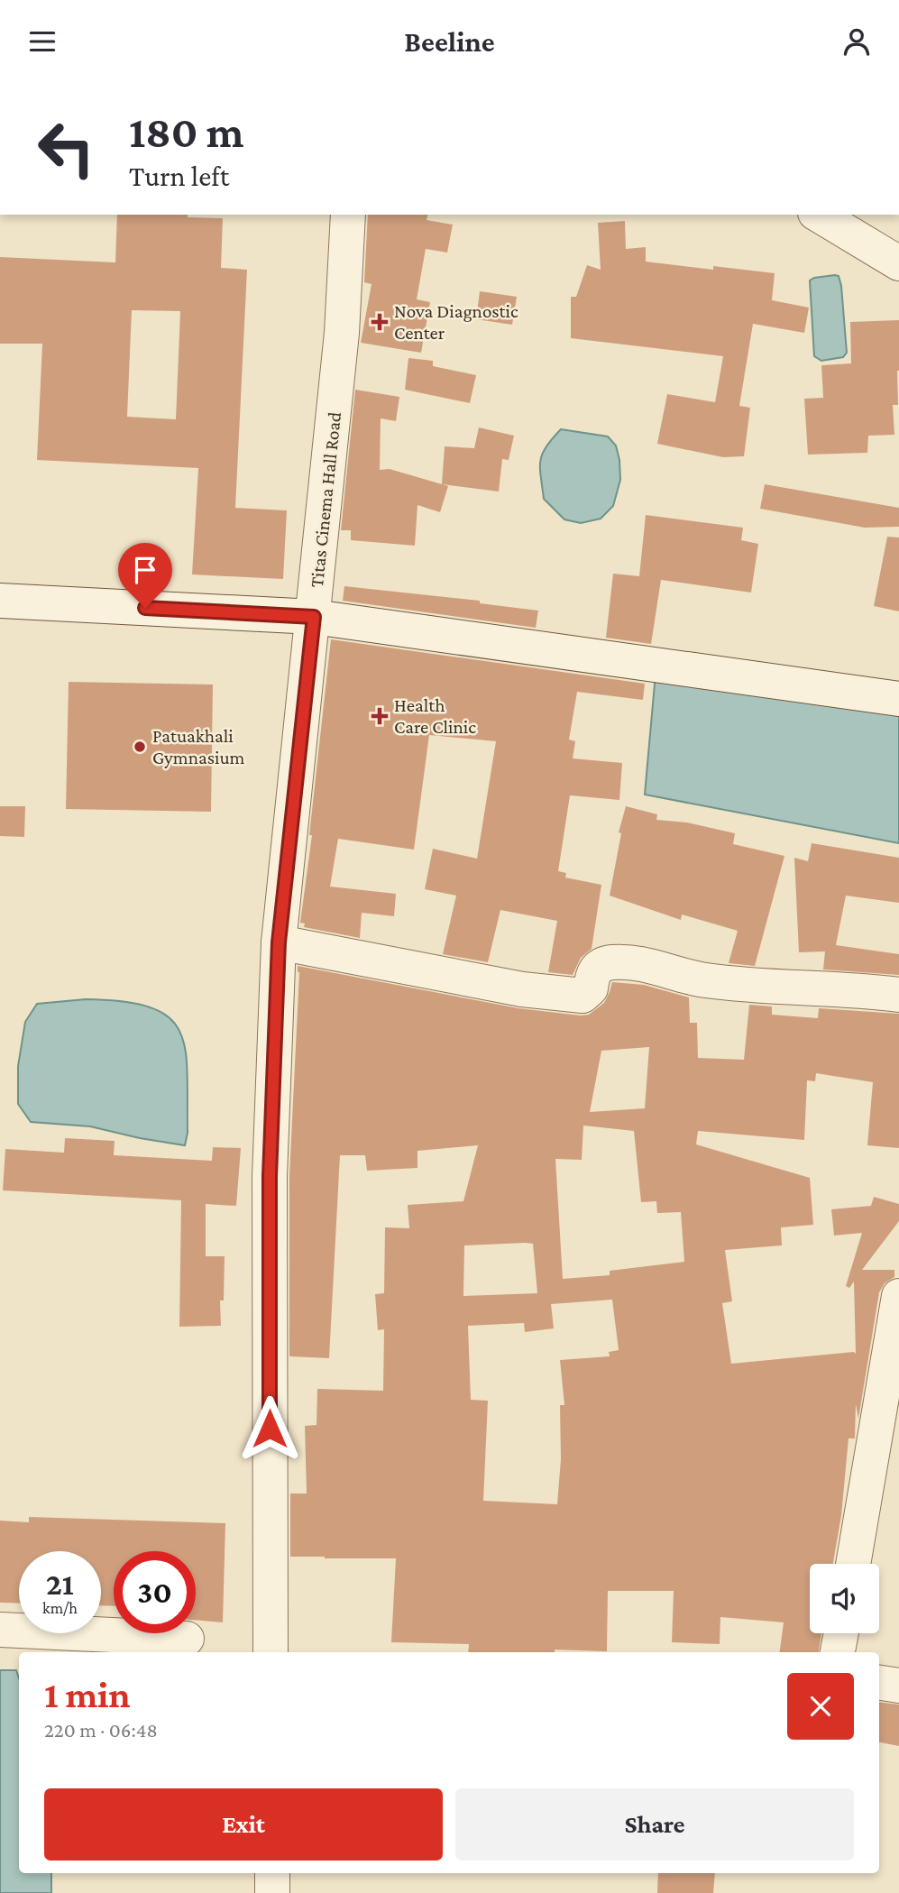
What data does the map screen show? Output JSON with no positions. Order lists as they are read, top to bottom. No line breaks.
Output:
{"streets":{"street":["Titas Cinema Hall Road"]},"places":{"health":["Nova Diagnostic Center","Health Care Clinic"],"other":["Patuakhali Gymnasium"]},"page":{"header":"Beeline","turn":["180 m","Turn left"],"speed":"21 km/h","limit":"30","heading":["1 min","220 m · 06:48"],"buttons":["Exit","Share"]}}
